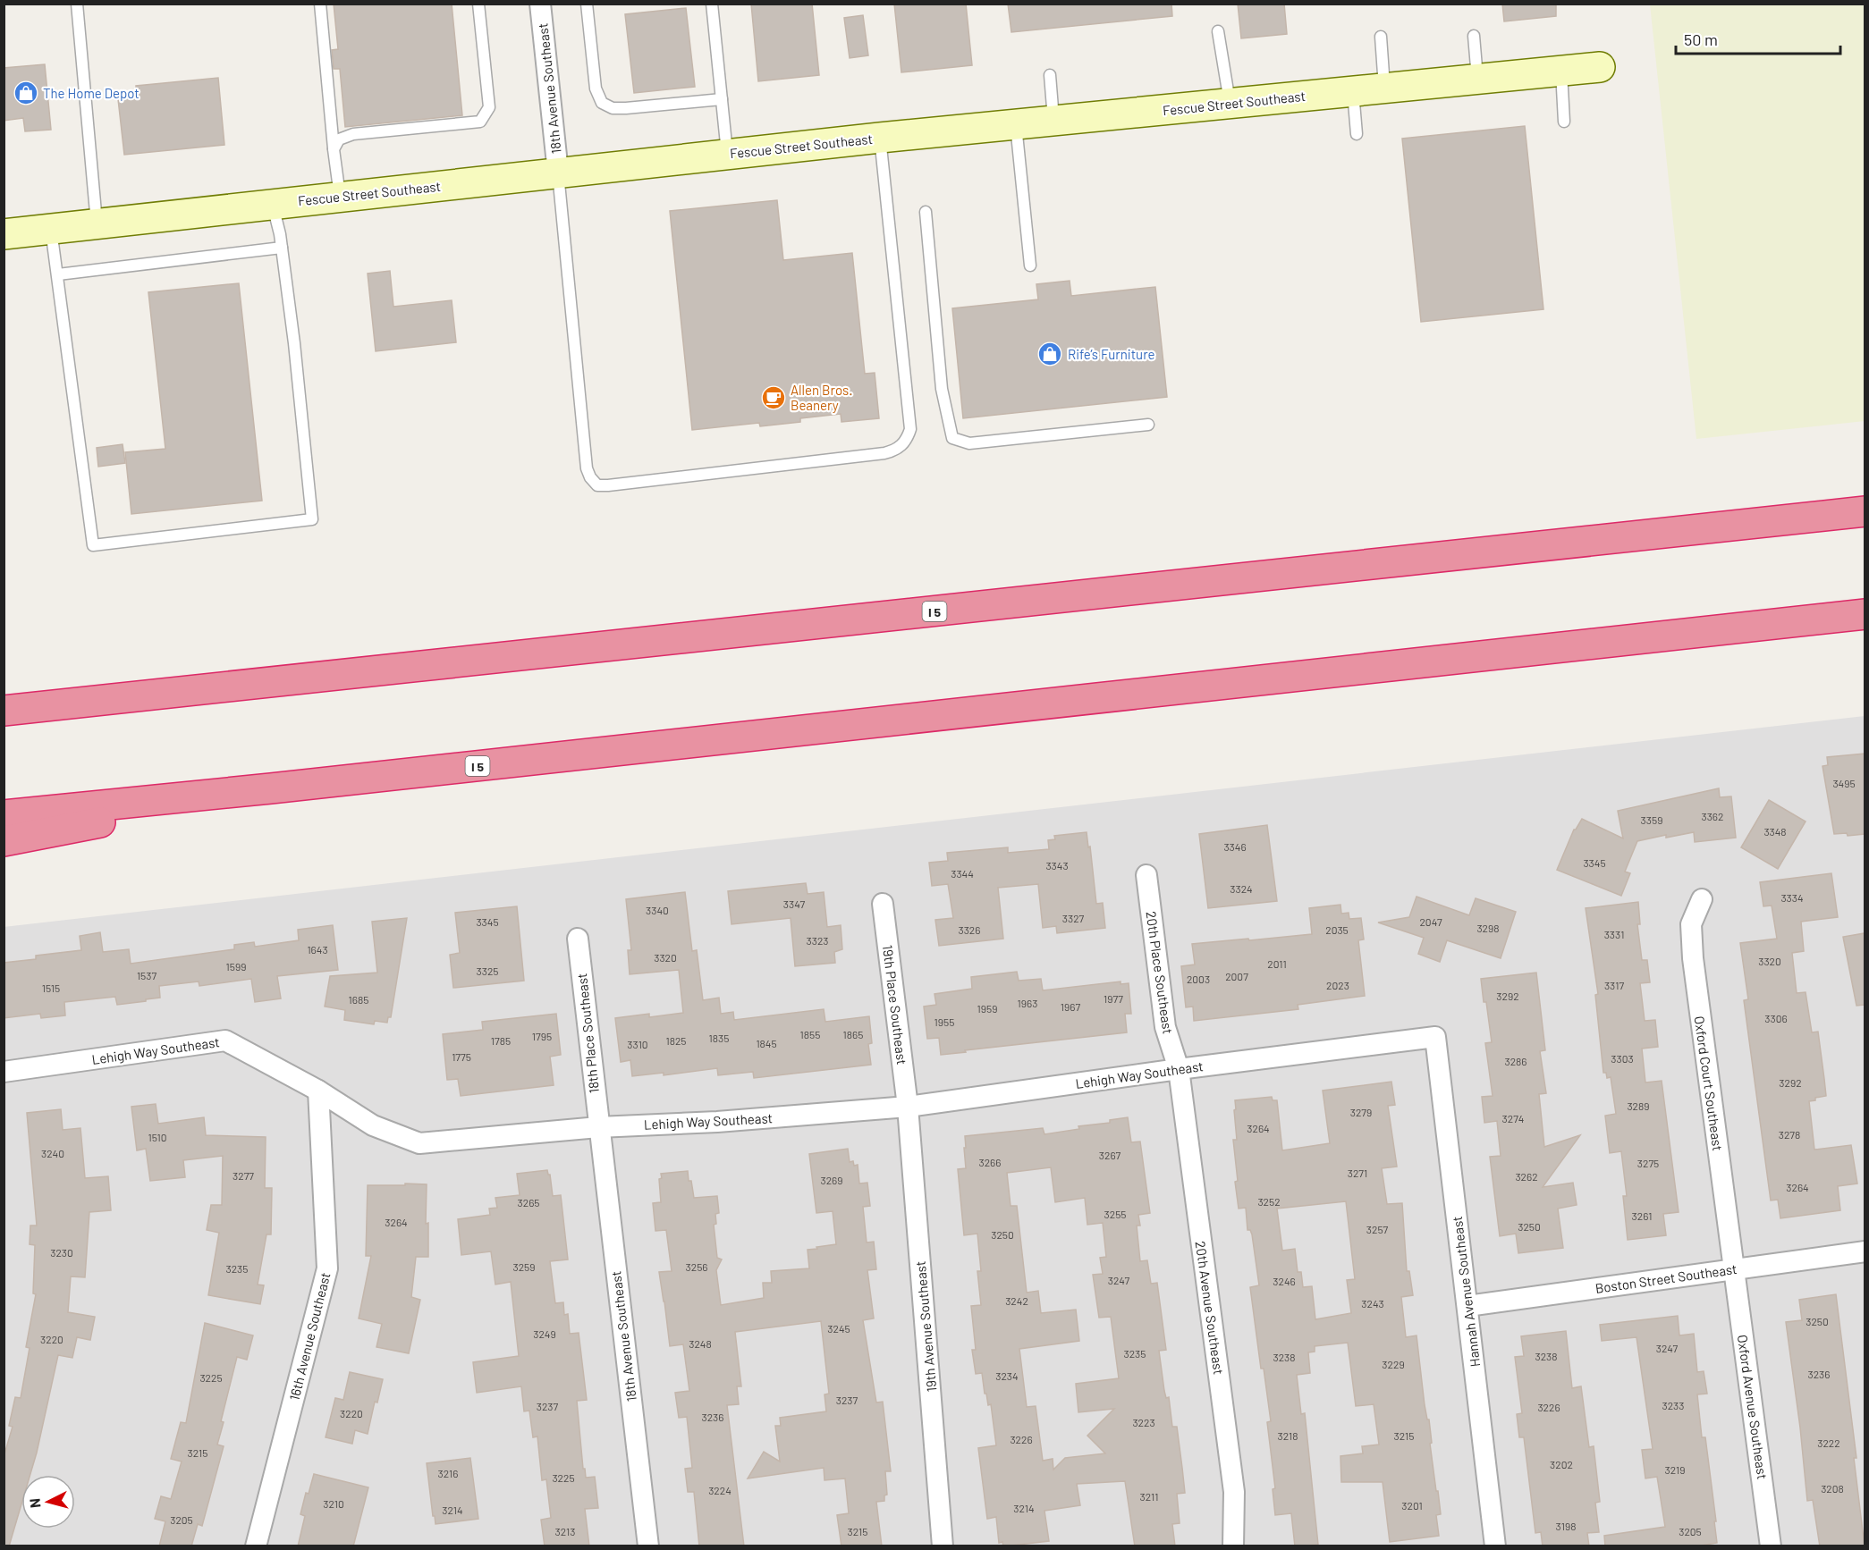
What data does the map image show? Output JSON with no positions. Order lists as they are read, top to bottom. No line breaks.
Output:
{"streets":{"highway":["I 5"],"street":["18th Avenue Southeast","Fescue Street Southeast","20th Place Southeast","19th Place Southeast","18th Place Southeast","Lehigh Way Southeast","Oxford Court Southeast","Boston Street Southeast","Hannah Avenue Southeast","20th Avenue Southeast","19th Avenue Southeast","16th Avenue Southeast","Oxford Avenue Southeast"]},"crossings":[["18th Avenue Southeast","Fescue Street Southeast"],["18th Avenue Southeast","18th Place Southeast"],["18th Avenue Southeast","Lehigh Way Southeast"],["20th Place Southeast","Lehigh Way Southeast"],["20th Place Southeast","20th Avenue Southeast"],["19th Place Southeast","Lehigh Way Southeast"],["19th Place Southeast","19th Avenue Southeast"],["18th Place Southeast","Lehigh Way Southeast"],["Lehigh Way Southeast","Hannah Avenue Southeast"],["Lehigh Way Southeast","20th Avenue Southeast"],["Lehigh Way Southeast","19th Avenue Southeast"],["Lehigh Way Southeast","16th Avenue Southeast"],["Oxford Court Southeast","Boston Street Southeast"],["Oxford Court Southeast","Oxford Avenue Southeast"],["Boston Street Southeast","Hannah Avenue Southeast"],["Boston Street Southeast","Oxford Avenue Southeast"]],"places":{"shop":["The Home Depot","Rife’s Furniture"],"cafe":["Allen Bros. Beanery"]},"house_numbers":["3495","3362","3359","3348","3346","3345","3343","3344","3324","3334","3347","3340","3327","3345","2047","3298","3326","2035","3331","3323","1643","3320","3320","2011","1599","3325","1537","2007","2003","2023","3317","1515","3292","1977","1685","1963","1967","1959","3306","1955","1855","1865","1795","1835","1785","1825","1845","3310","1775","3303","3286","3292","3289","3279","3274","3264","3278","1510","3240","3267","3266","3275","3271","3277","3262","3269","3264","3252","3265","3255","3261","3264","3250","3257","3250","3230","3259","3256","3235","3247","3246","3242","3243","3250","3245","3249","3220","3248","3247","3235","3238","3238","3229","3236","3234","3225","3237","3233","3237","3226","3220","3236","3223","3218","3215","3226","3222","3215","3202","3219","3216","3225","3208","3224","3211","3210","3201","3214","3214","3205","3198","3213","3215","3205"],"scale_bar":"50 m","north":"left"}
